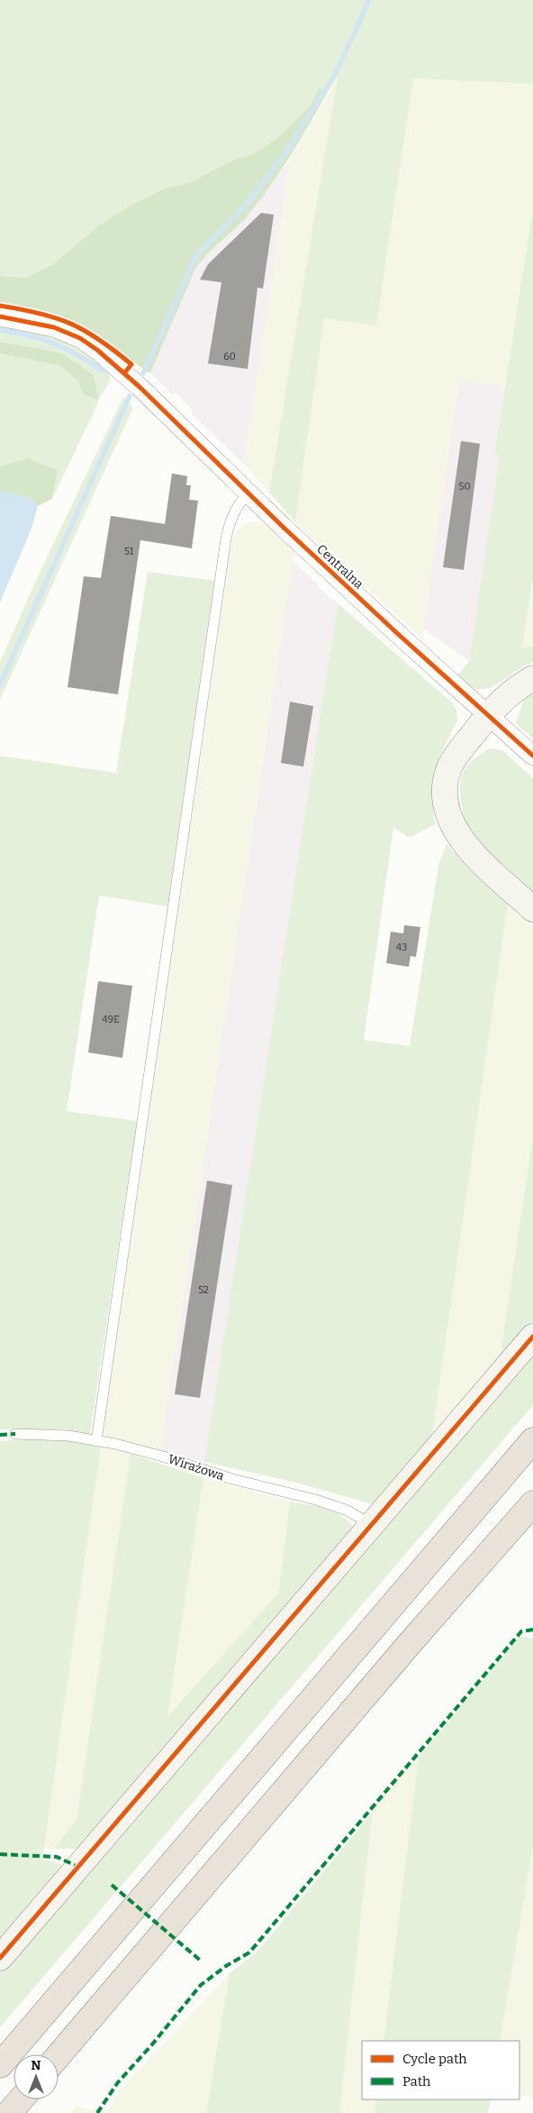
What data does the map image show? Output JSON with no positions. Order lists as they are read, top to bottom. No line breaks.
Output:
{"streets":{"street":["Centralna"],"lane":["Wirażowa"]},"house_numbers":["60","50","51","43","49E","52"],"legend":["Cycle path","Path"],"north":"top"}
